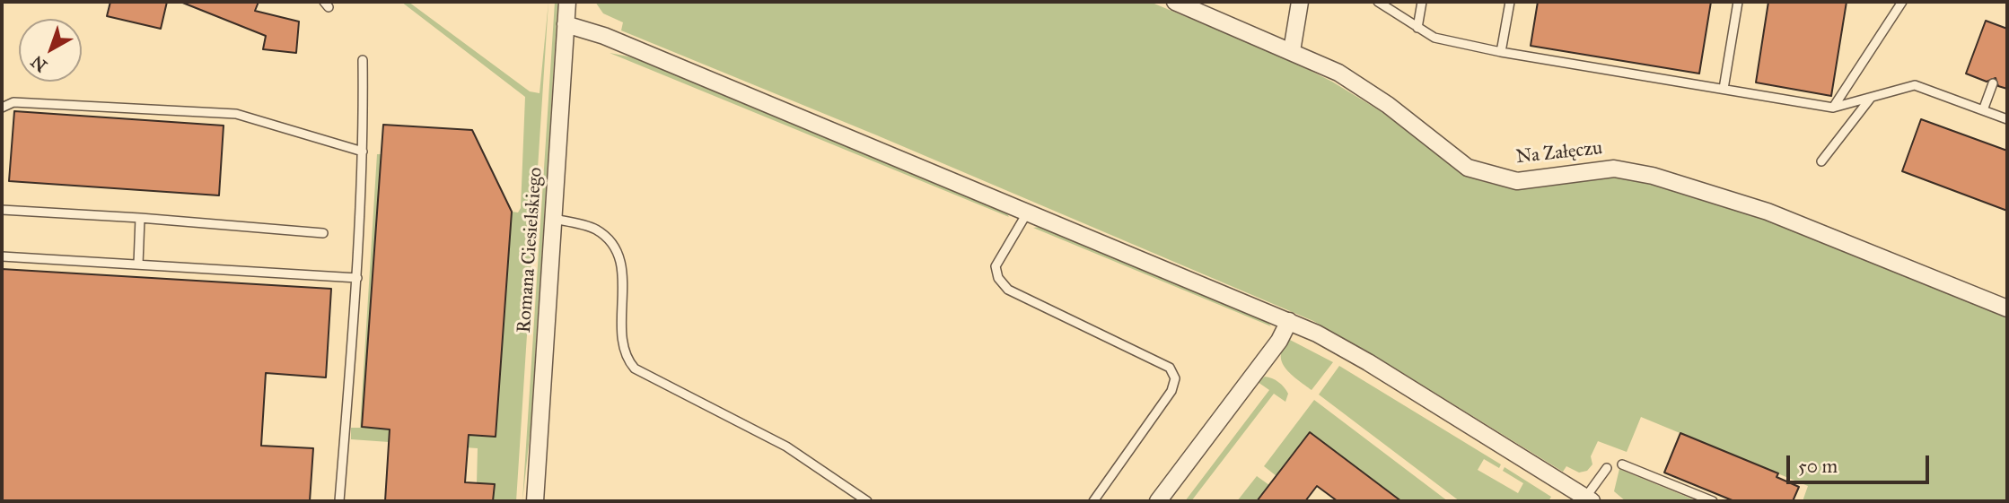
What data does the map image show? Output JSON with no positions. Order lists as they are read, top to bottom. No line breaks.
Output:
{"streets":{"street":["Na Załęczu","Romana Ciesielskiego"]},"scale_bar":"50 m","north":"bottom left"}
